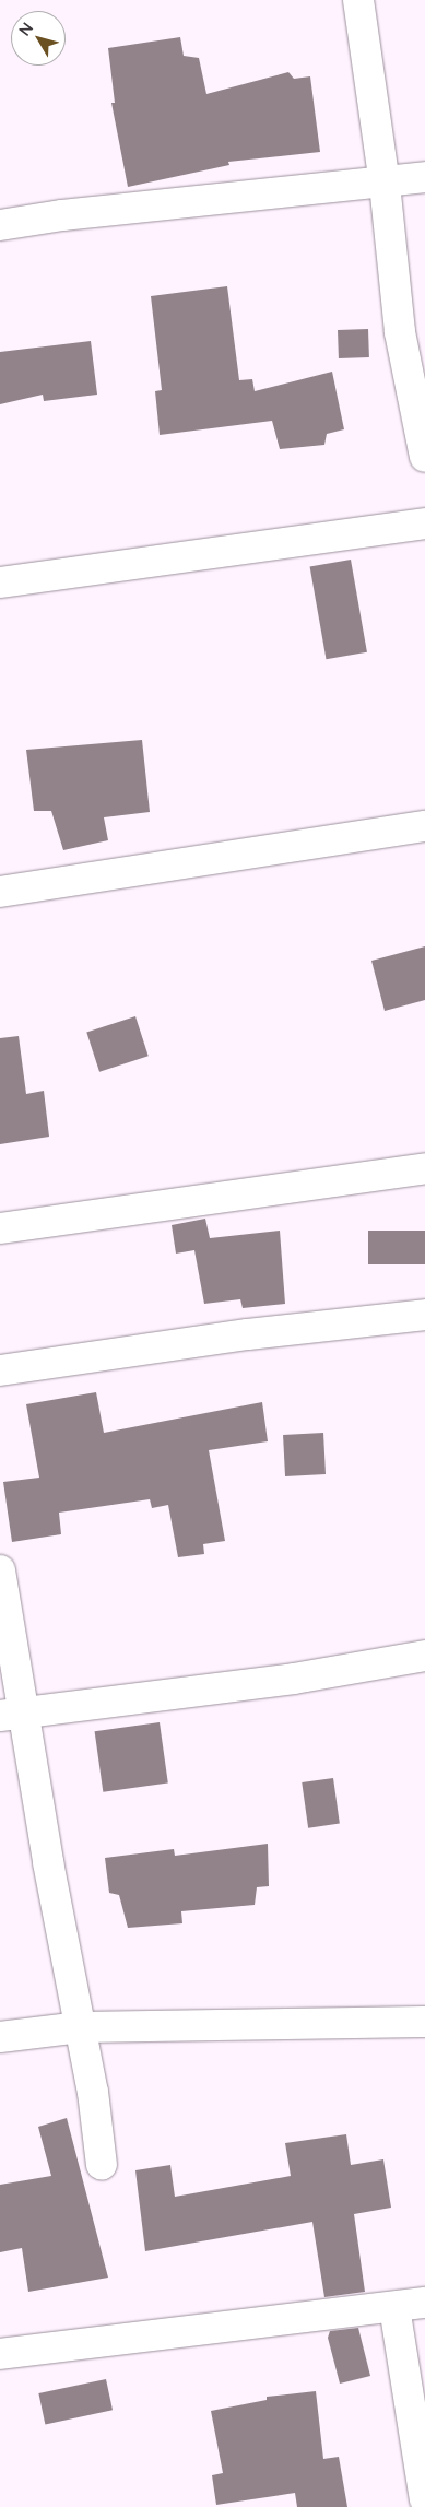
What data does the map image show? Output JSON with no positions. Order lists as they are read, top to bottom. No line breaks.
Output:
{"north":"top left"}
